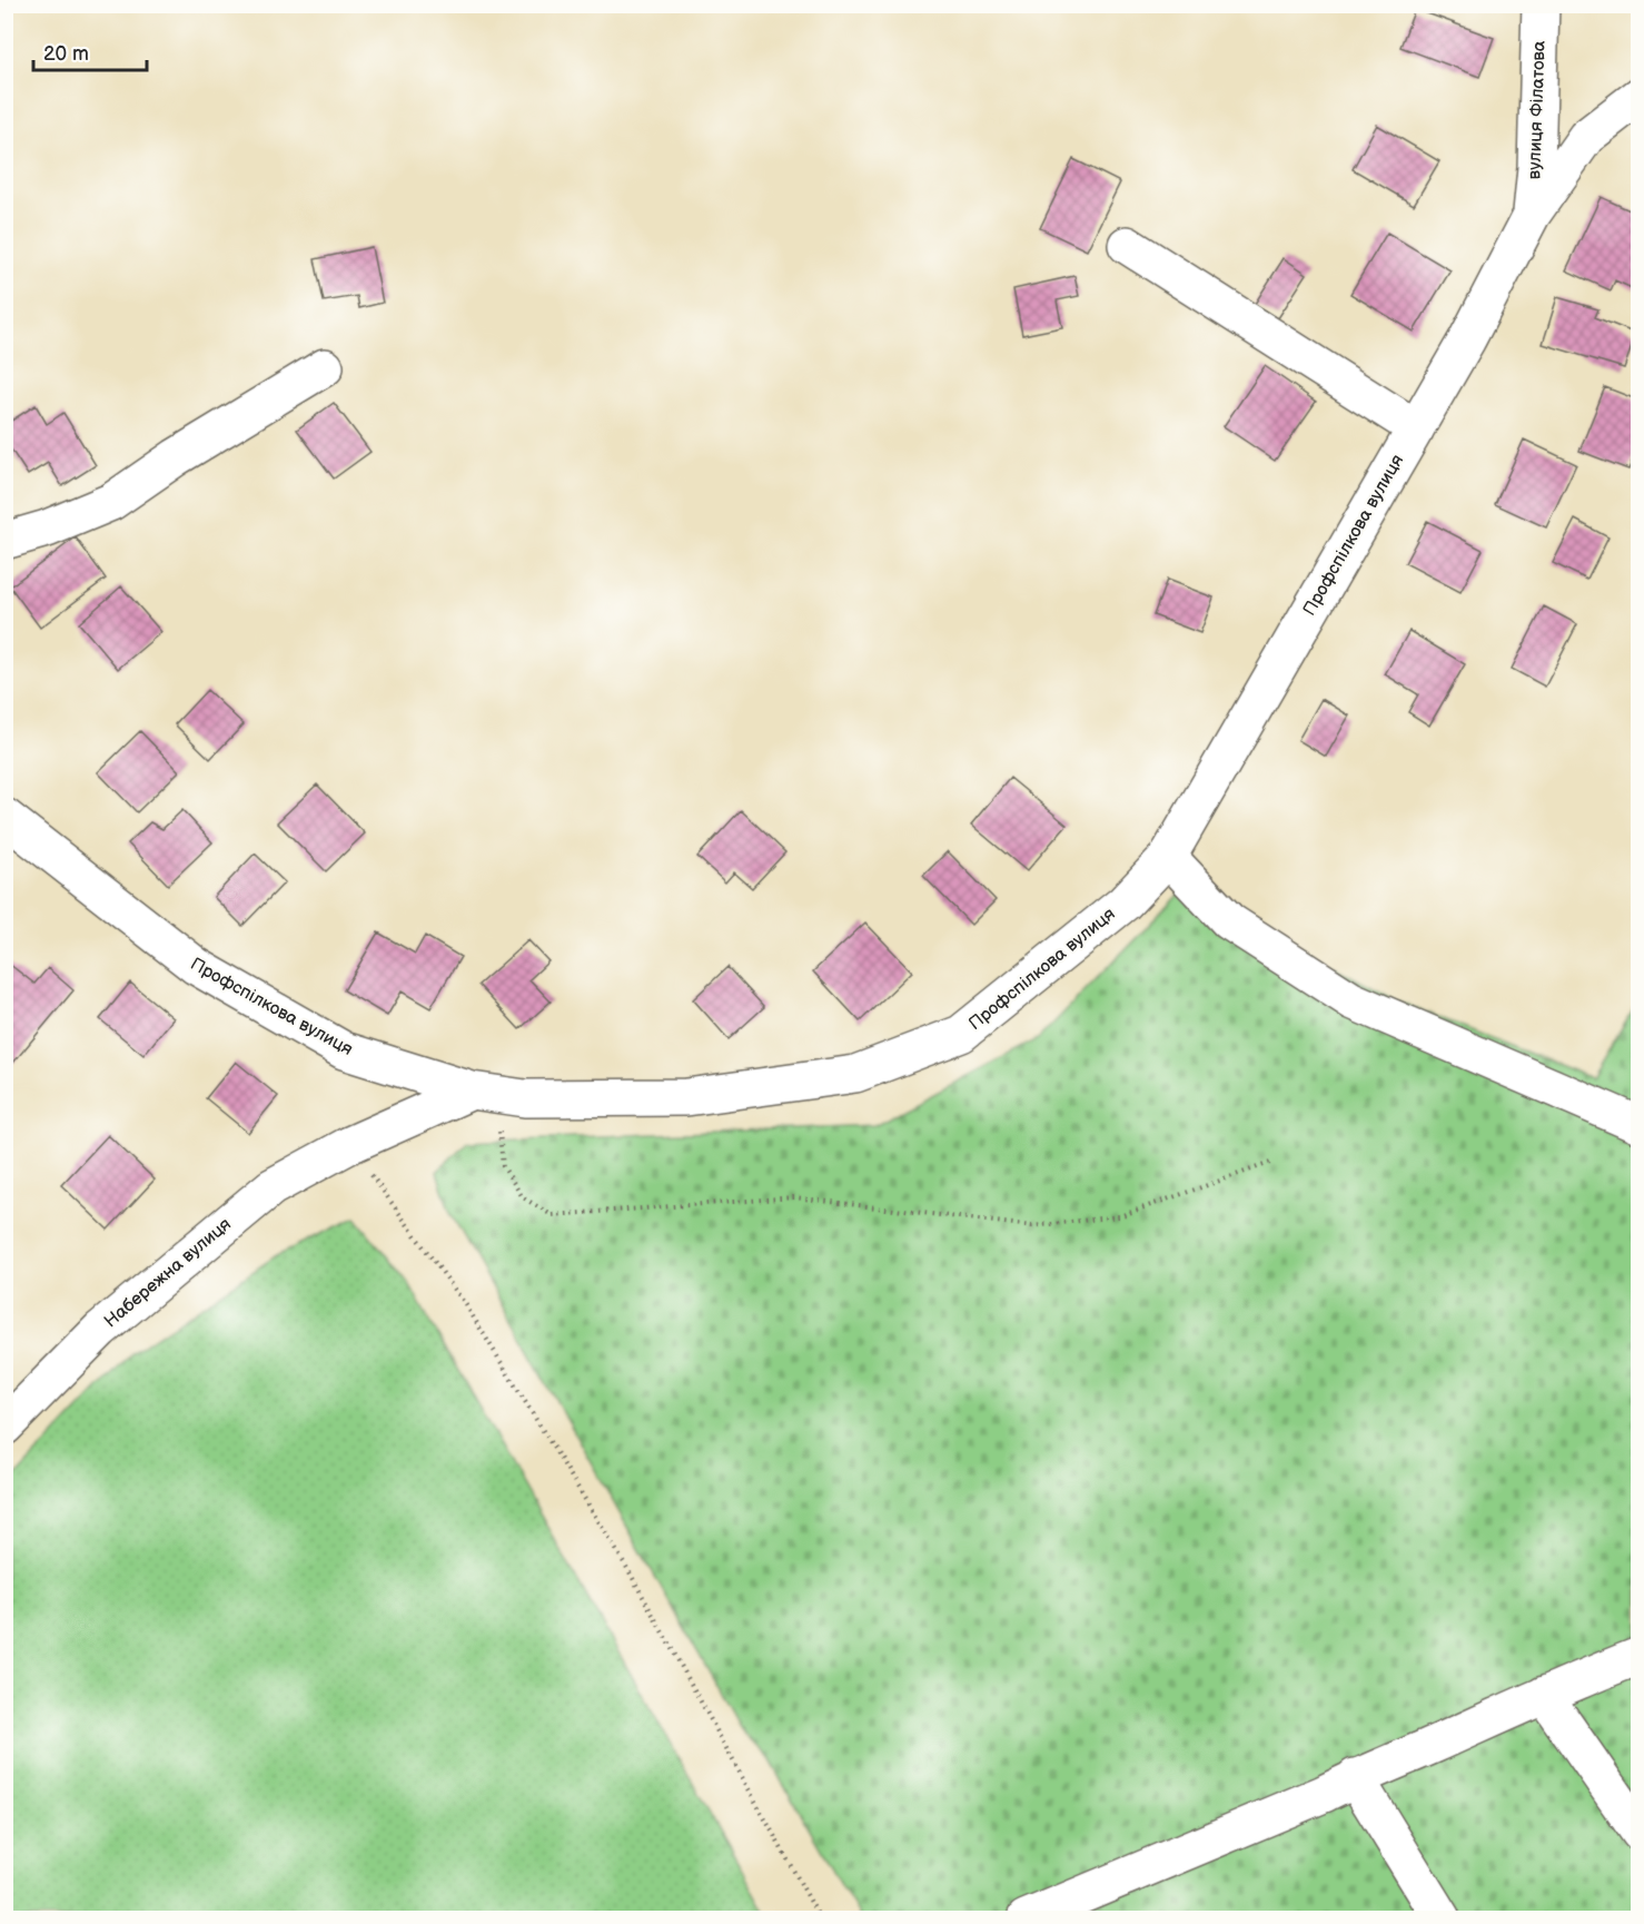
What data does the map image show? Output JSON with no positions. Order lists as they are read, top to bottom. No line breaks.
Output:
{"streets":{"street":["вулиця Філатова","Профспілкова вулиця","Набережна вулиця"]},"crossings":[["вулиця Філатова","Профспілкова вулиця"],["Профспілкова вулиця","Набережна вулиця"]],"scale_bar":"20 m"}
